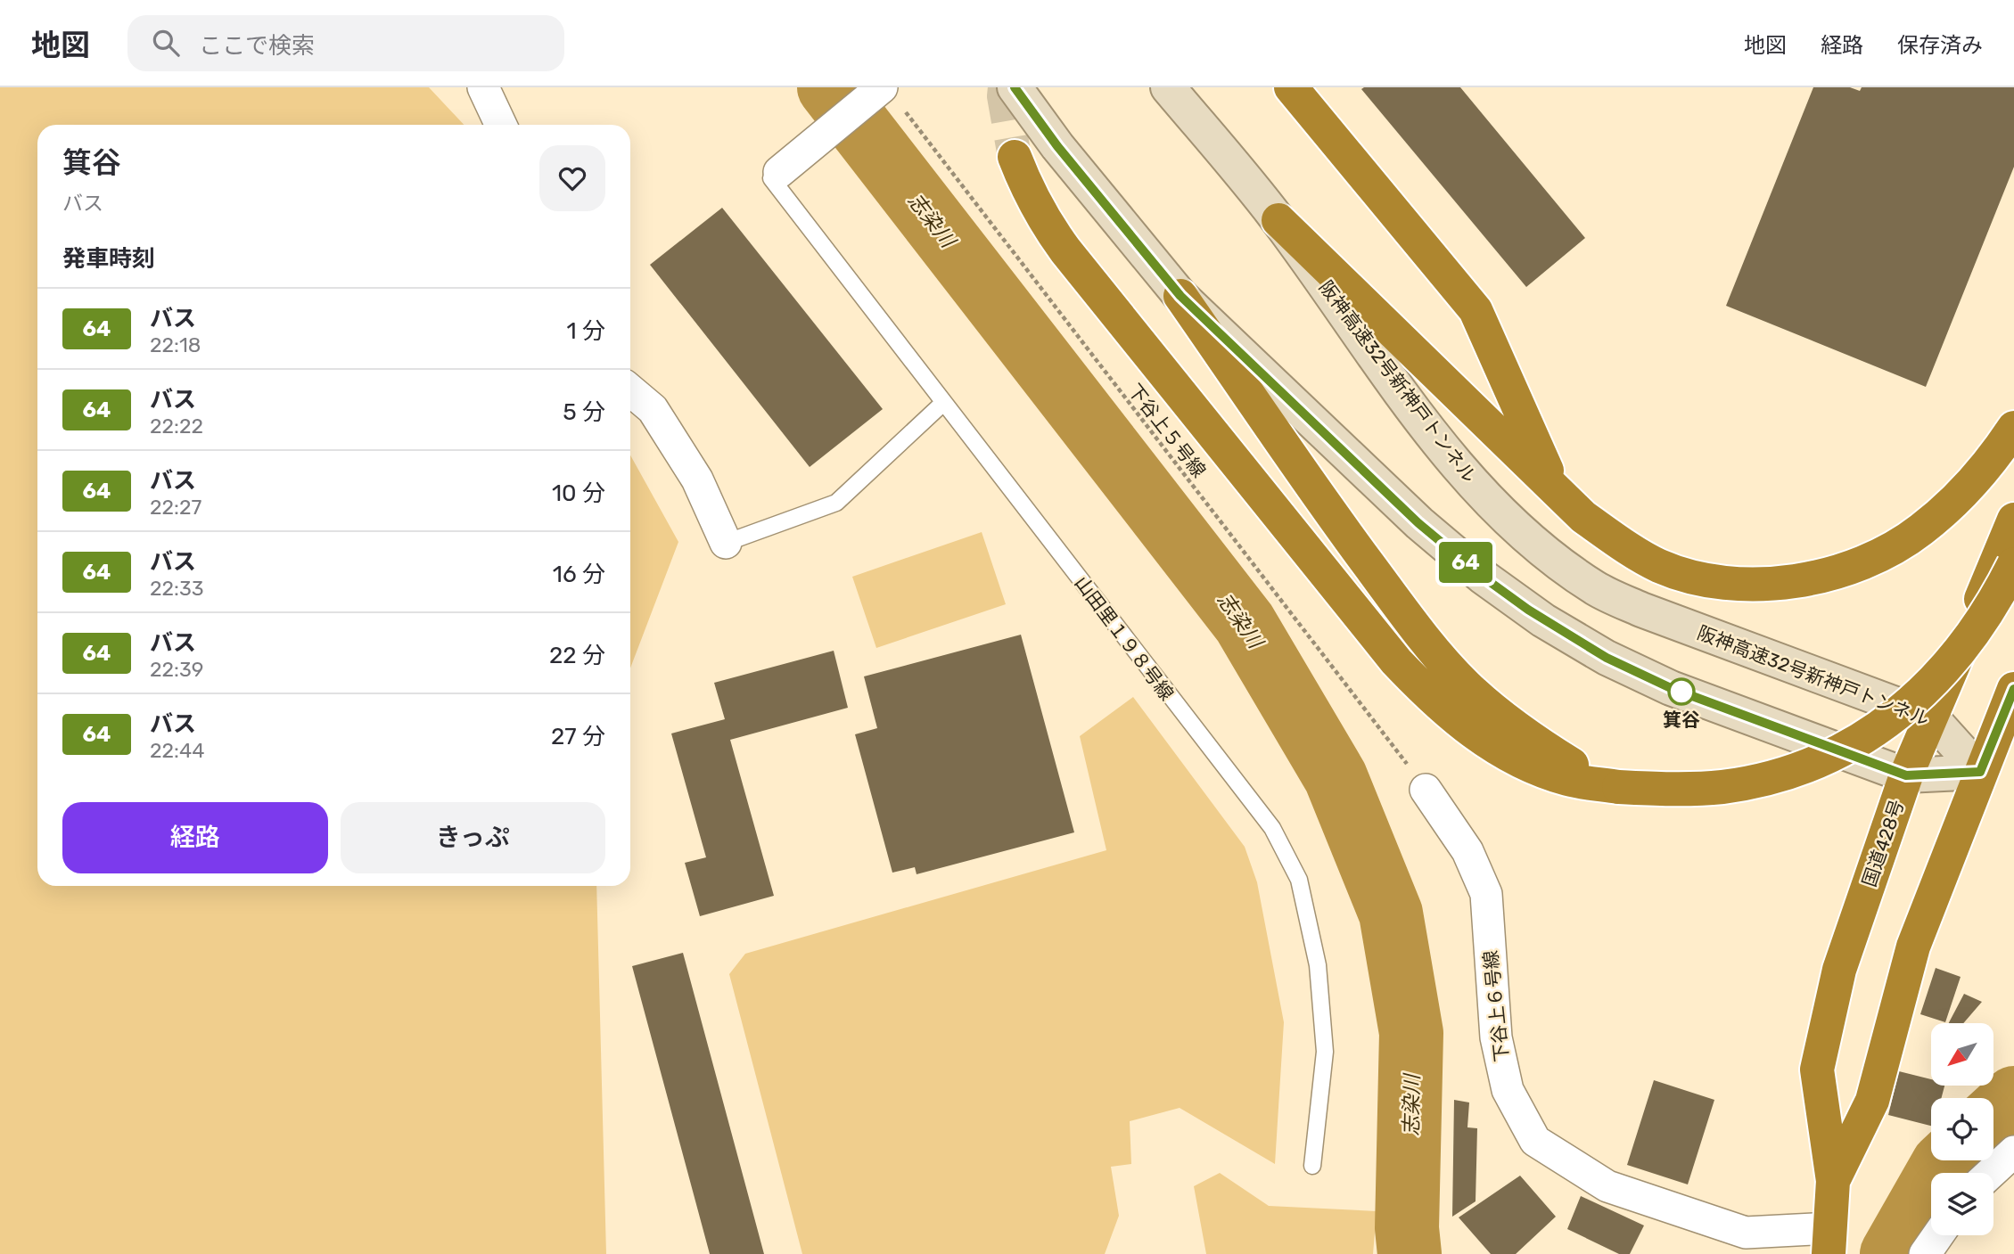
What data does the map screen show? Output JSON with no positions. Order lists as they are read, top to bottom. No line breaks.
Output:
{"streets":{"highway":["国道428号"],"street":["阪神高速32号新神戸トンネル","下谷上６号線"],"lane":["山田里１９８号線"],"path":["下谷上５号線"]},"crossings":[["阪神高速32号新神戸トンネル","国道428号"],["下谷上５号線","下谷上６号線"],["国道428号","下谷上６号線"]],"water":["志染川"],"places":["箕谷"],"lines":["bus line 64"],"north":"bottom left","page":{"header":"地図","search":"ここで検索","nav":["地図","経路","保存済み"],"on_map":"64","heading":[["箕谷","バス"],"発車時刻"],"list":[{"mark":"64","name":"バス","note":"22:18","value":"1 分"},{"mark":"64","name":"バス","note":"22:22","value":"5 分"},{"mark":"64","name":"バス","note":"22:27","value":"10 分"},{"mark":"64","name":"バス","note":"22:33","value":"16 分"},{"mark":"64","name":"バス","note":"22:39","value":"22 分"},{"mark":"64","name":"バス","note":"22:44","value":"27 分"}],"buttons":["経路","きっぷ"]}}
